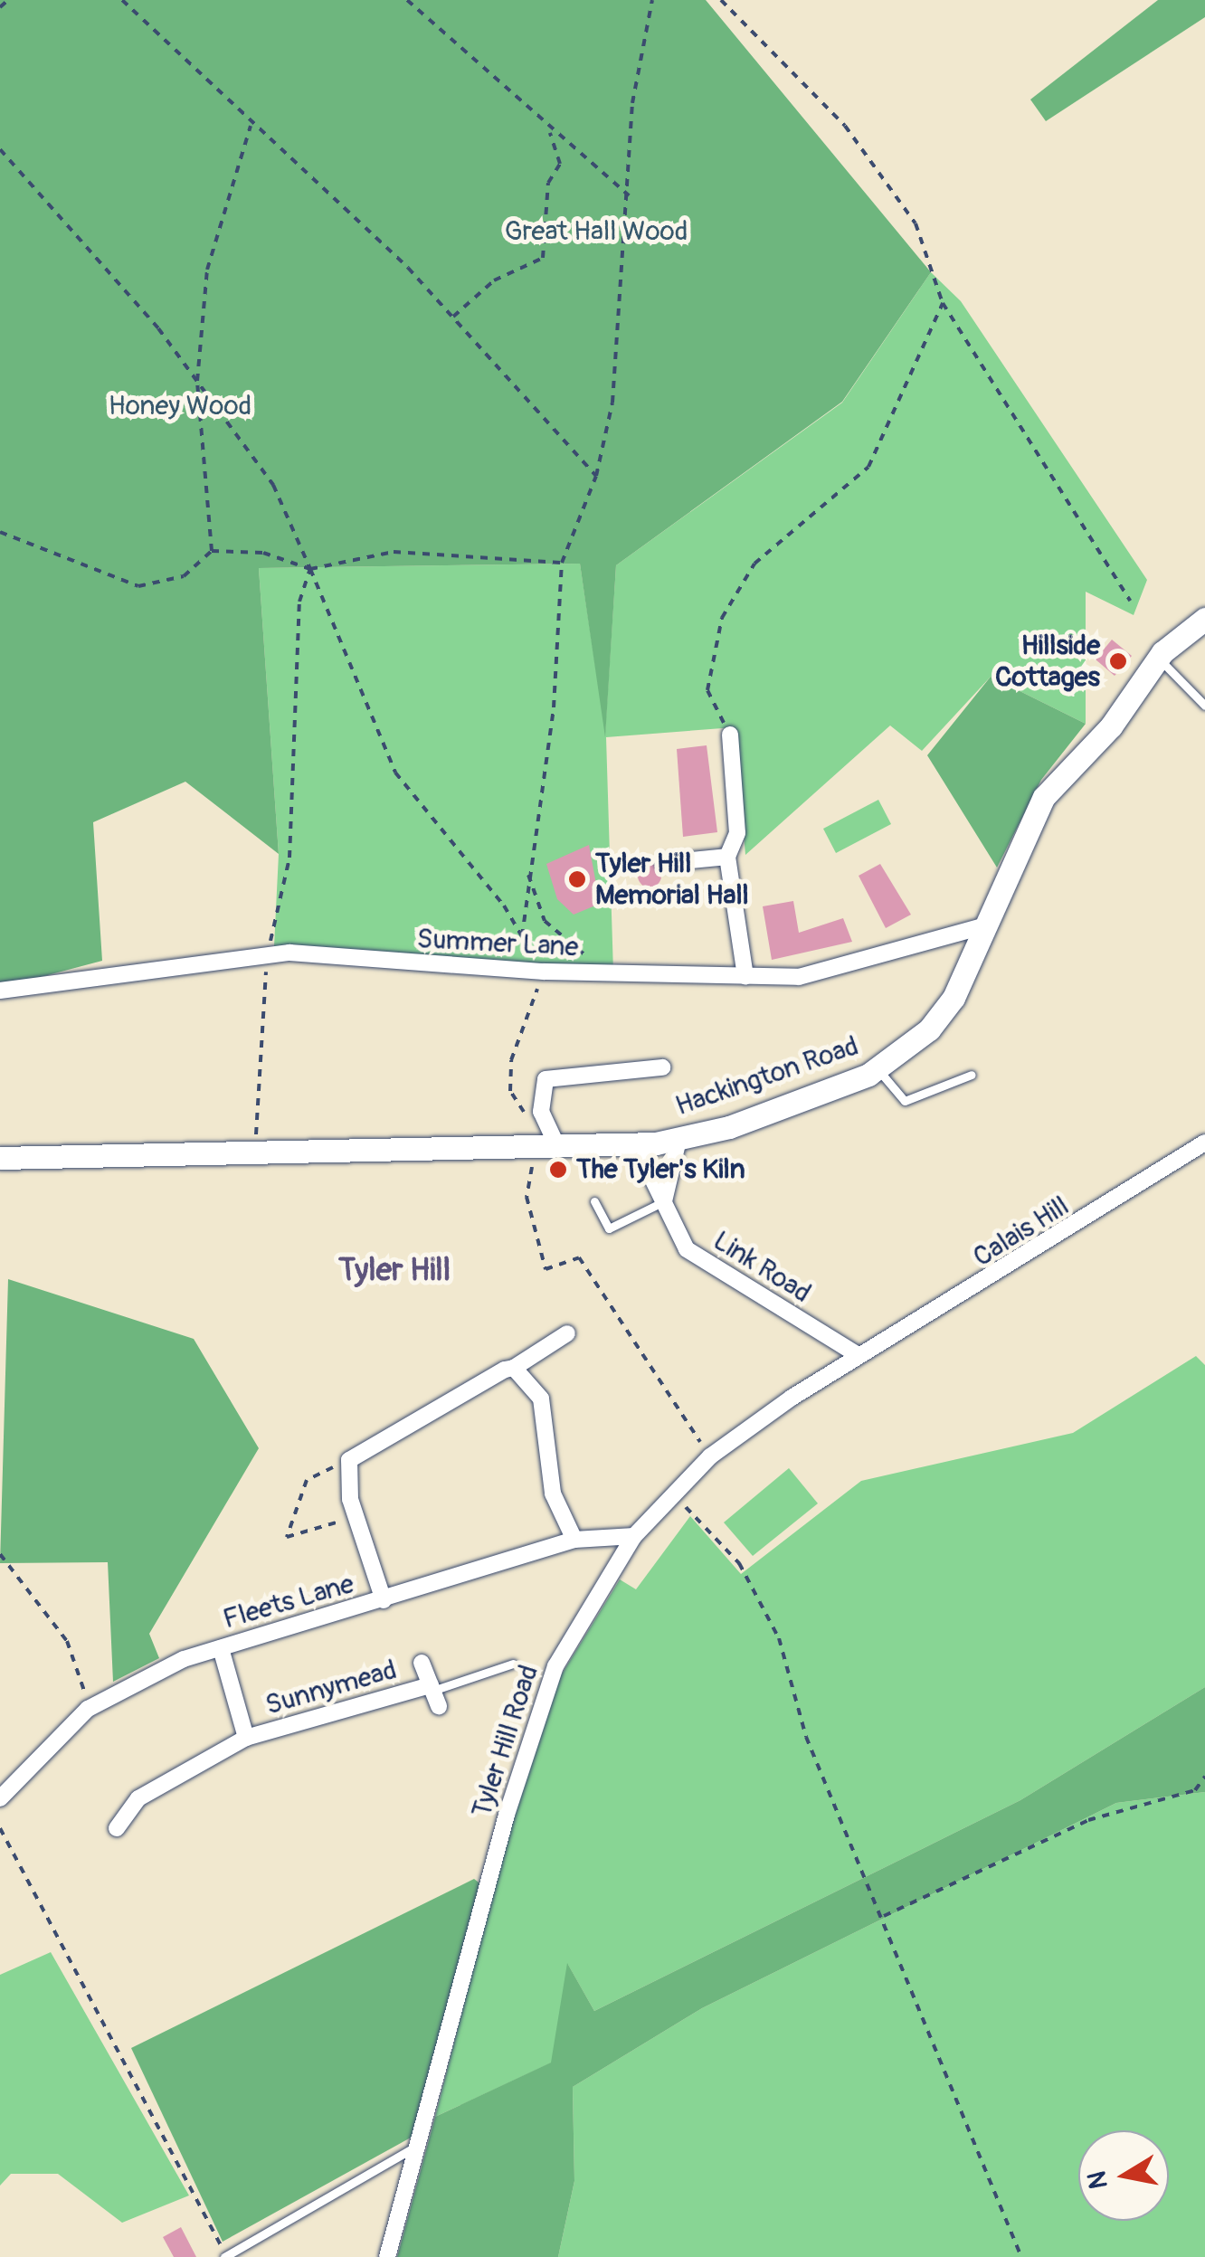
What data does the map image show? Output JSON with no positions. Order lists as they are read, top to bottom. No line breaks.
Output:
{"streets":{"street":["Summer Lane","Hackington Road","Calais Hill","Link Road","Fleets Lane","Sunnymead","Tyler Hill Road"]},"crossings":[["Summer Lane","Hackington Road"],["Hackington Road","Link Road"],["Calais Hill","Link Road"],["Calais Hill","Tyler Hill Road"],["Link Road","Tyler Hill Road"],["Fleets Lane","Sunnymead"],["Fleets Lane","Tyler Hill Road"]],"districts":["Tyler Hill"],"parks":["Great Hall Wood","Honey Wood"],"places":["Hillside Cottages","Tyler Hill Memorial Hall","The Tyler's Kiln"],"north":"left"}
